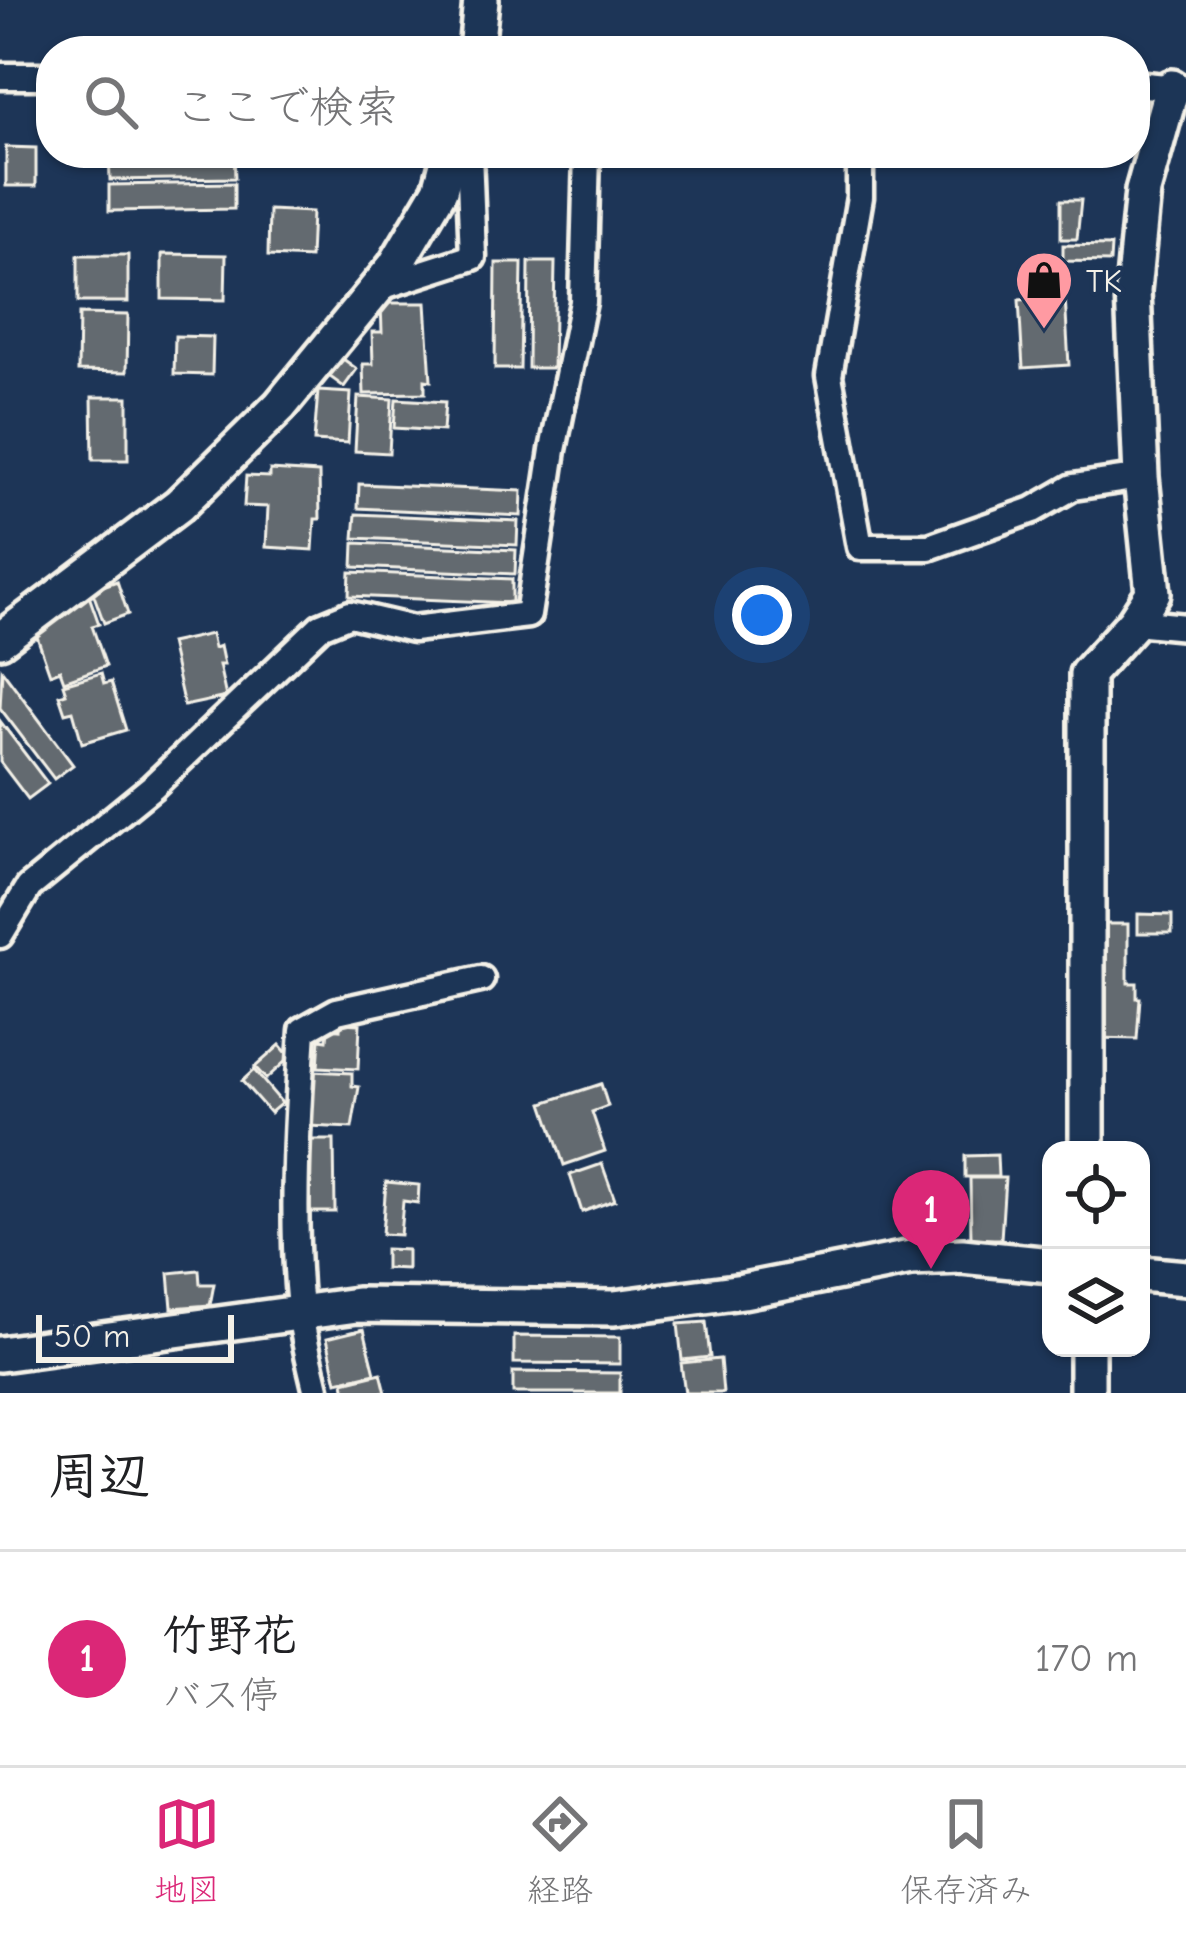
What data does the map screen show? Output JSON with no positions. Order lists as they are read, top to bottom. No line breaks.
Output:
{"places":{"shop":["TK"]},"scale_bar":"50 m","page":{"search":"ここで検索","pins":"1","scale":"50 m","heading":"周辺","list":[{"mark":"1","name":"竹野花","note":"バス停","value":"170 m"}],"nav":["地図","経路","保存済み"]}}
